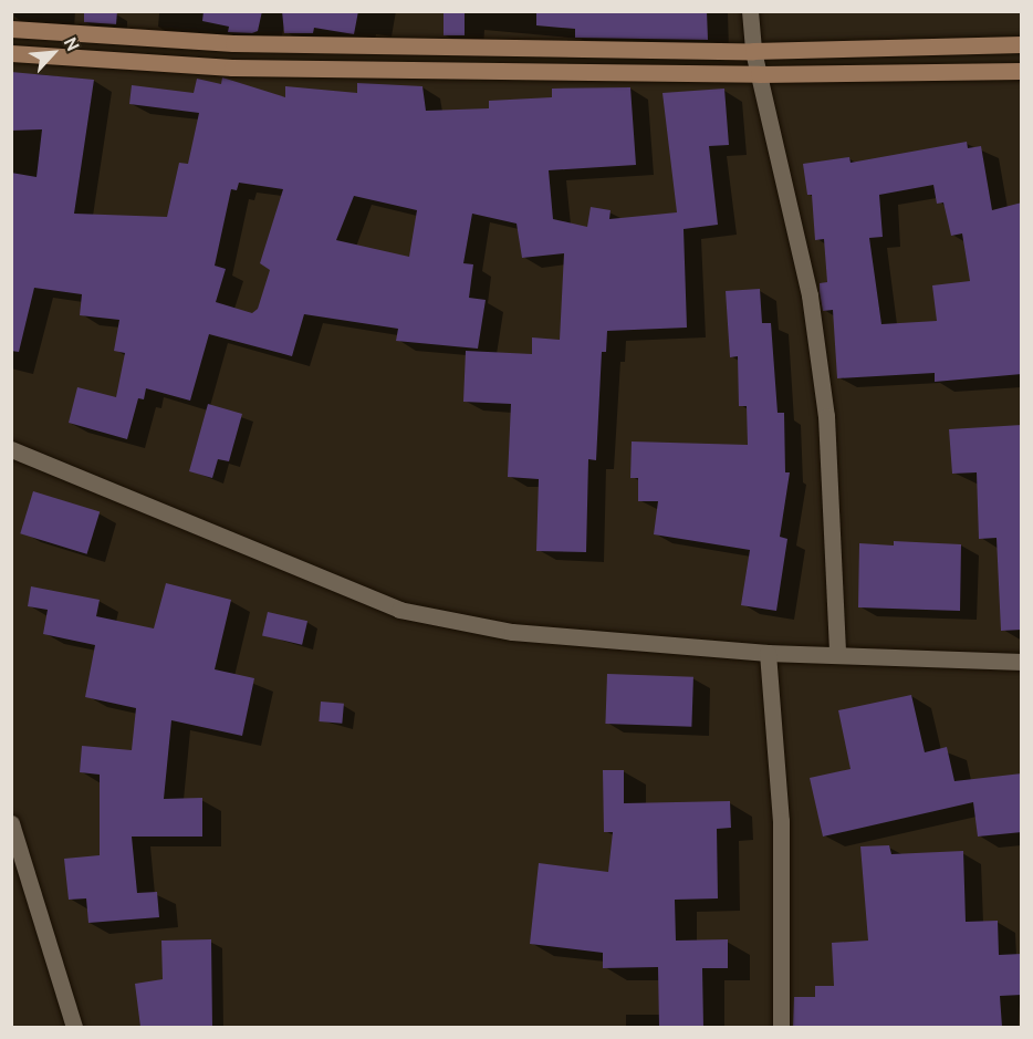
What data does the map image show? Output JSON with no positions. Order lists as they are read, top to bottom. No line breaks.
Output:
{"north":"top right"}
